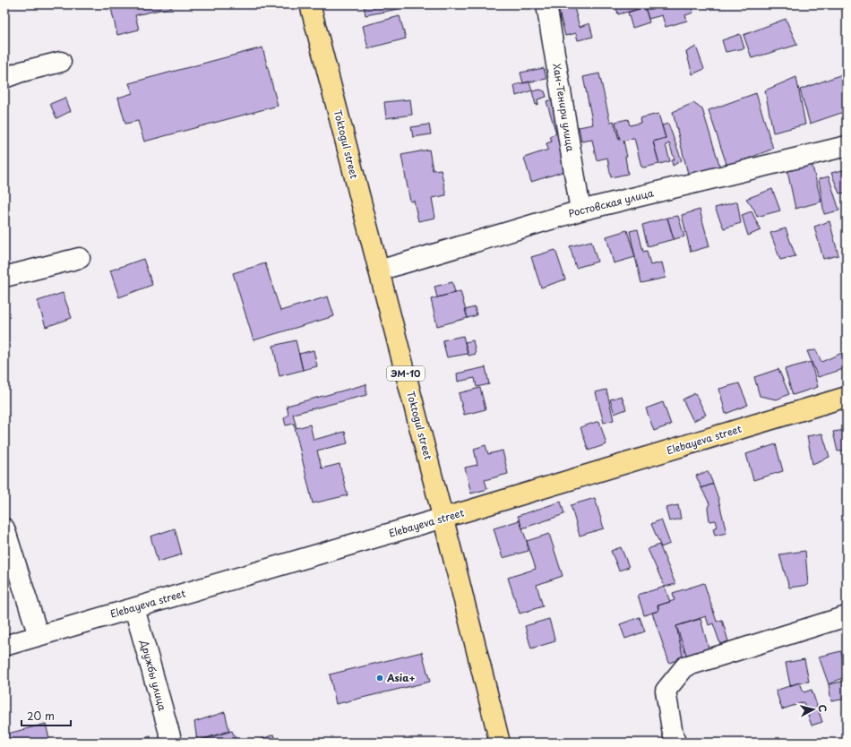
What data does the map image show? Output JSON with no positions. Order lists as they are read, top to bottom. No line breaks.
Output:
{"streets":{"main road":["Toktogul street","ЭМ-10","Elebayeva street"],"street":["Хан-Тенири улица","Ростовская улица","Дружбы улица"]},"crossings":[["Хан-Тенири улица","Ростовская улица"],["Toktogul street","Ростовская улица"],["Toktogul street","Elebayeva street"],["Elebayeva street","Дружбы улица"]],"places":["Asia+"],"scale_bar":"20 m","north":"right"}
